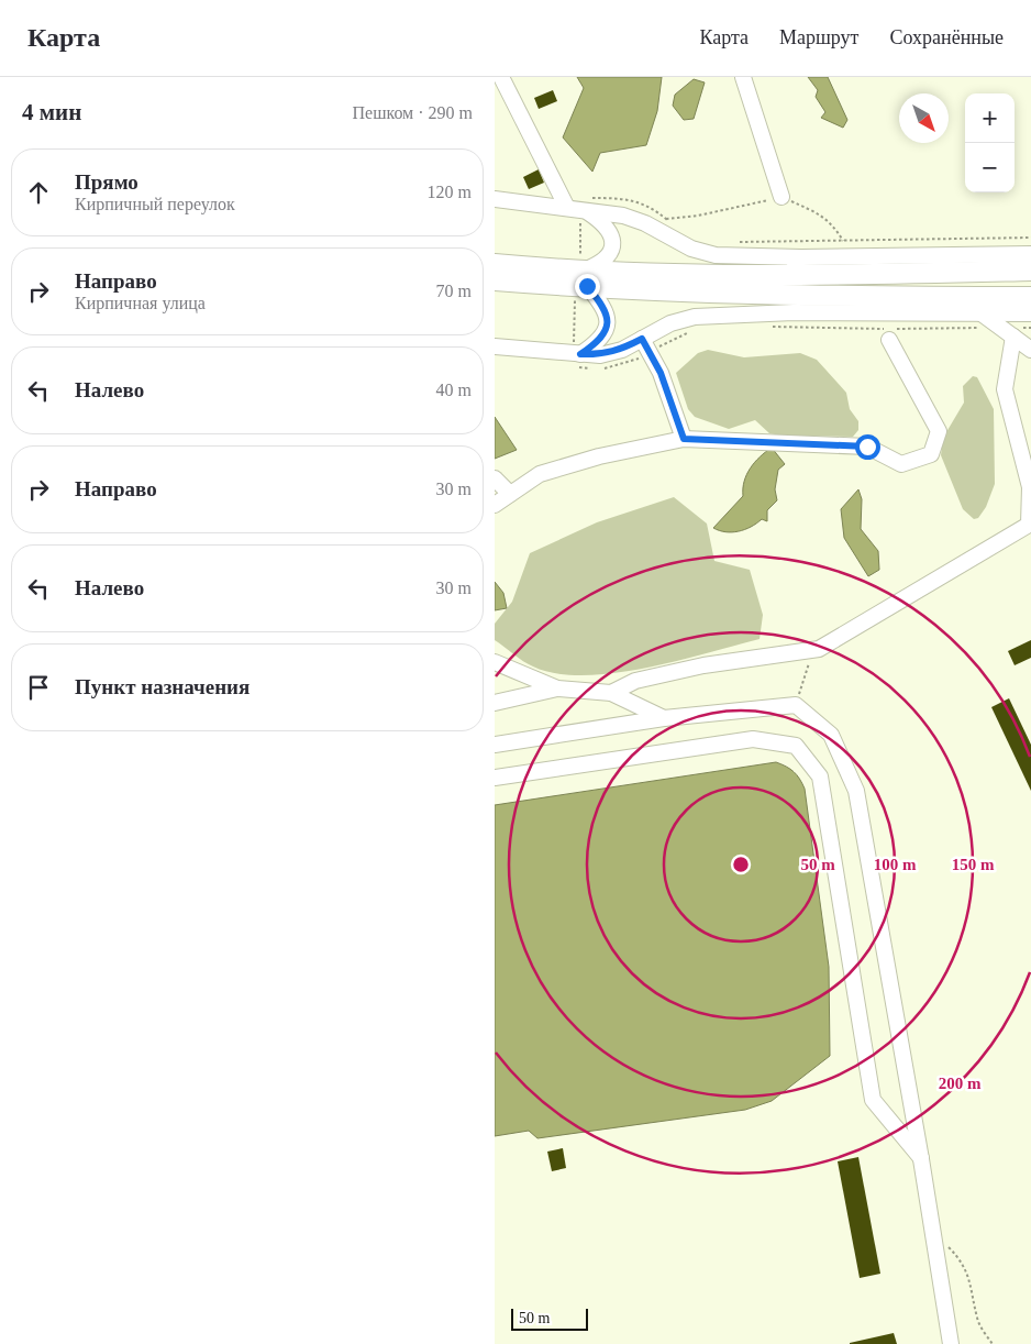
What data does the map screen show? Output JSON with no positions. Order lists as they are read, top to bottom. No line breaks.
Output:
{"scale_bar":"50 m","north":"bottom right","page":{"header":"Карта","nav":["Карта","Маршрут","Сохранённые"],"heading":["4 мин","Пешком · 290 m"],"map_buttons":["+","−"],"list":[["Прямо","Кирпичный переулок","120 m"],["Направо","Кирпичная улица","70 m"],["Налево","40 m"],["Направо","30 m"],["Налево","30 m"],"Пункт назначения"],"scale":"50 m"},"rings":["50 m","100 m","150 m","200 m"]}
